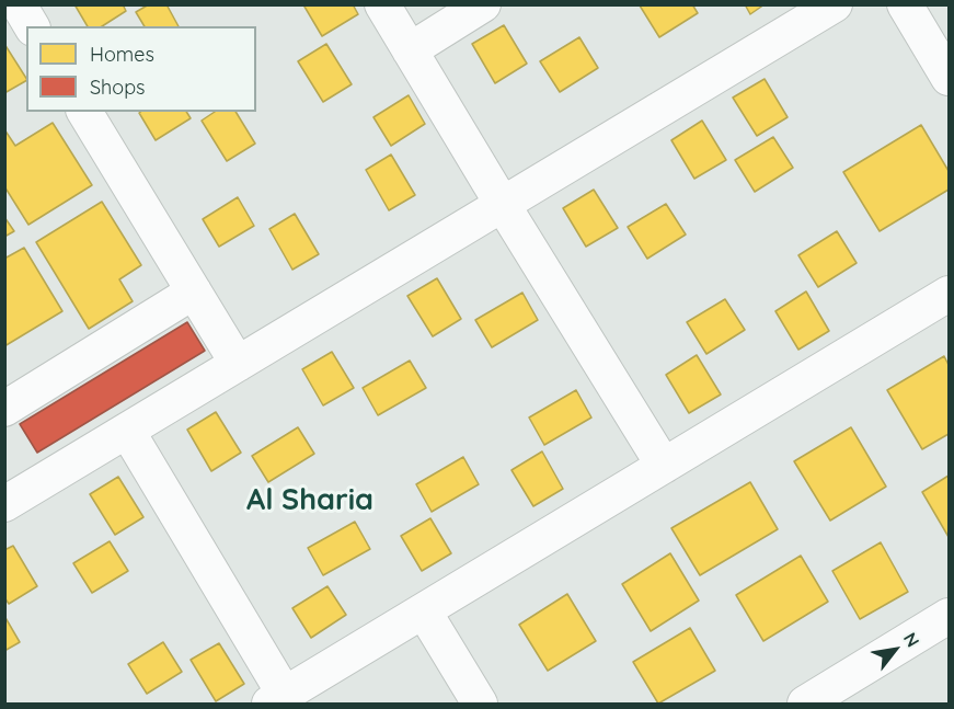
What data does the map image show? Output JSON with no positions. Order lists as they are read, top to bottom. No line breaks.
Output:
{"districts":["Al Sharia"],"legend":["Homes","Shops"],"north":"top right"}
